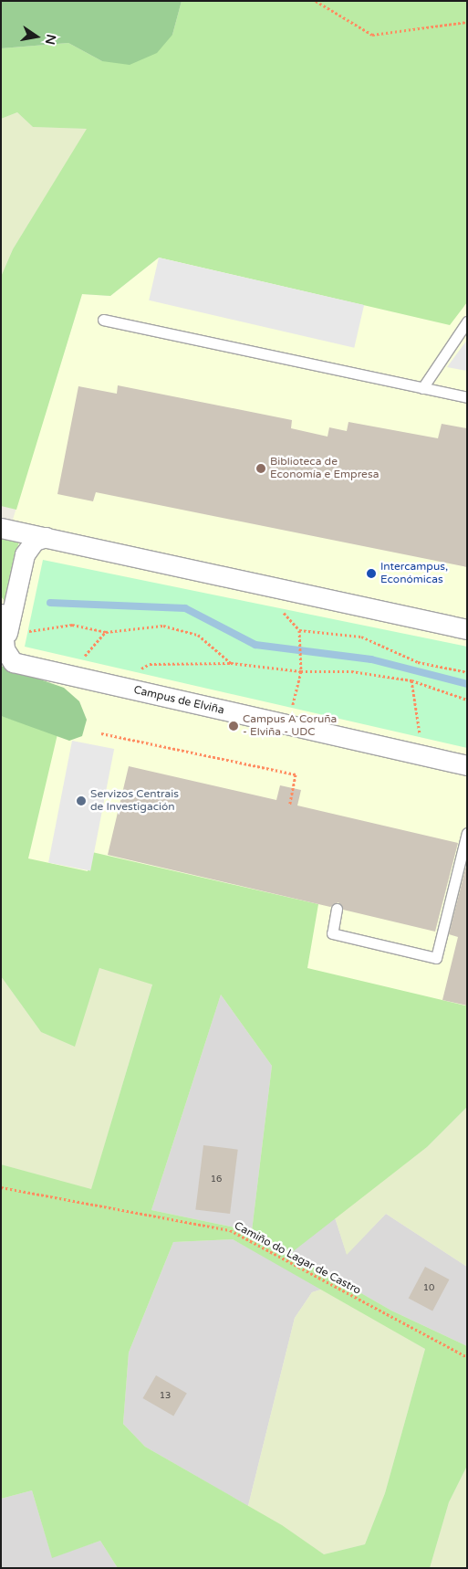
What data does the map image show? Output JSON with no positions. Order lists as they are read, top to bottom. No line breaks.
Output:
{"streets":{"street":["Campus de Elviña"],"path":["Camiño do Lagar de Castro"]},"places":["Biblioteca de Economía e Empresa","Intercampus, Económicas","Campus A Coruña - Elviña - UDC","Servizos Centrais de Investigación"],"house_numbers":["16","10","13"],"north":"right"}
